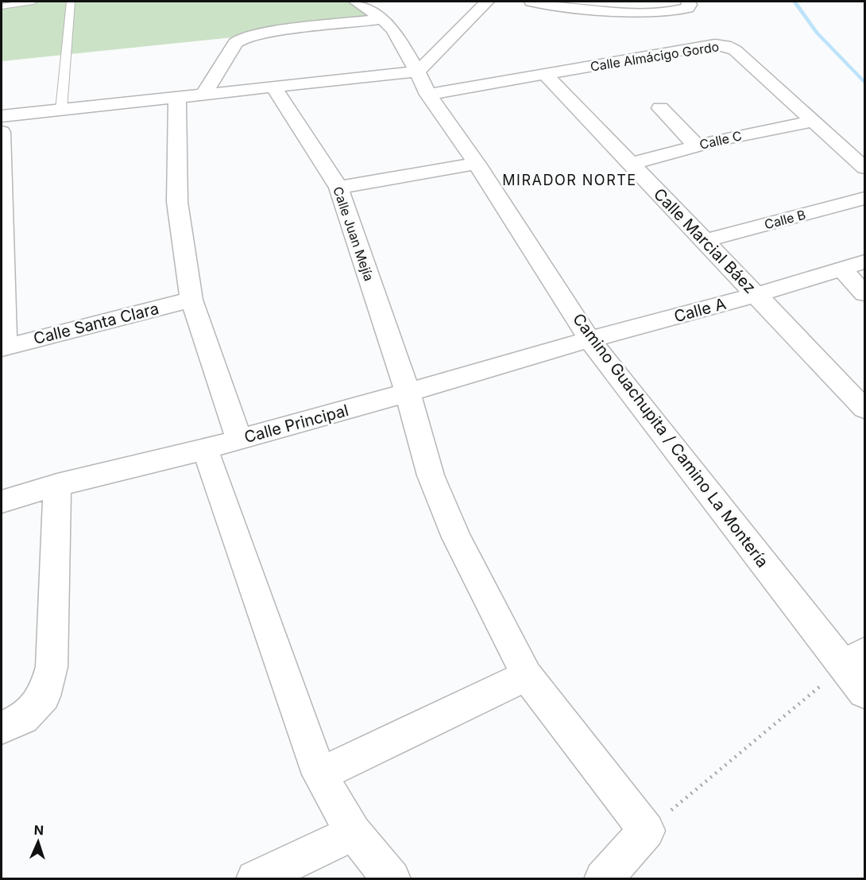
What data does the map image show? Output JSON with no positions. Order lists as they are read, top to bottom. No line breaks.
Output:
{"streets":{"street":["Calle Almácigo Gordo","Calle C","Calle B","Calle Juan Mejía","Calle Marcial Báez","Calle A","Calle Santa Clara","Calle Principal","Camino Guachupita / Camino La Montería"]},"crossings":[["Calle Almácigo Gordo","Calle C"],["Calle Almácigo Gordo","Calle Marcial Báez"],["Calle Almácigo Gordo","Camino Guachupita / Camino La Montería"],["Calle C","Calle Marcial Báez"],["Calle B","Calle Marcial Báez"],["Calle Juan Mejía","Calle Principal"],["Calle Marcial Báez","Calle A"],["Calle A","Calle Principal"],["Calle A","Camino Guachupita / Camino La Montería"],["Calle Principal","Camino Guachupita / Camino La Montería"]],"districts":["MIRADOR NORTE"],"north":"top"}
